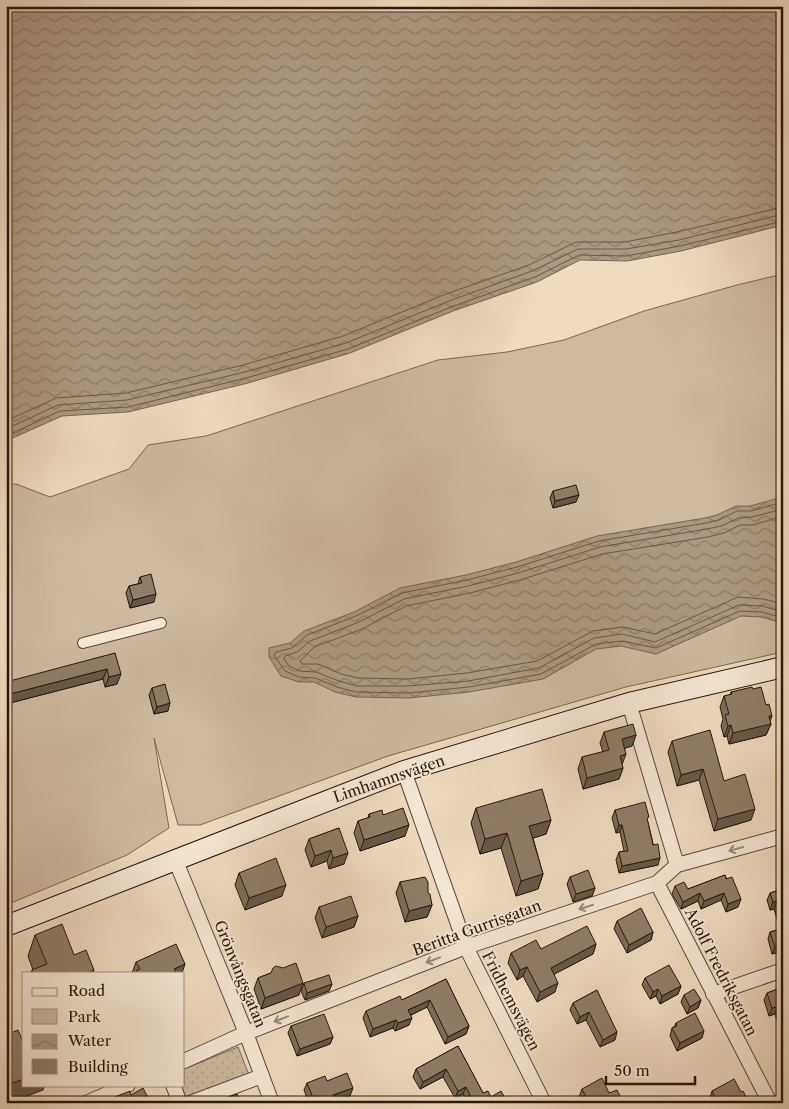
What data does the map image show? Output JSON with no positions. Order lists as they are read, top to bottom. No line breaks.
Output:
{"streets":{"main road":["Limhamnsvägen"],"street":["Beritta Gurrisgatan","Adolf Fredriksgatan","Grönvångsgatan","Fridhemsvägen"]},"crossings":[["Limhamnsvägen","Grönvångsgatan"],["Limhamnsvägen","Fridhemsvägen"],["Beritta Gurrisgatan","Adolf Fredriksgatan"],["Beritta Gurrisgatan","Grönvångsgatan"],["Beritta Gurrisgatan","Fridhemsvägen"]],"one_way":["Beritta Gurrisgatan"],"legend":["Road","Park","Water","Building"],"scale_bar":"50 m"}
